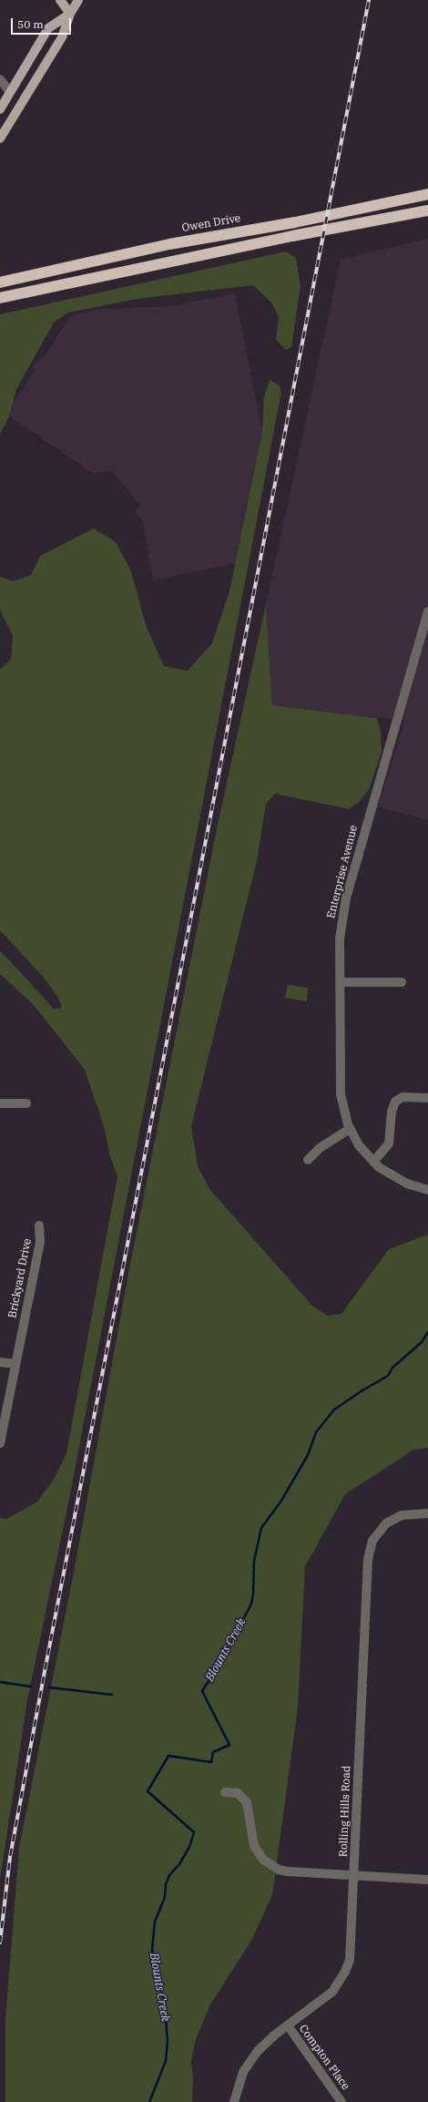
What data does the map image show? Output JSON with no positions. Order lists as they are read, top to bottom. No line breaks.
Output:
{"streets":{"highway":["Owen Drive"],"street":["Enterprise Avenue","Brickyard Drive","Rolling Hills Road","Compton Place"]},"crossings":[["Rolling Hills Road","Compton Place"]],"water":["Blounts Creek"],"scale_bar":"50 m"}
